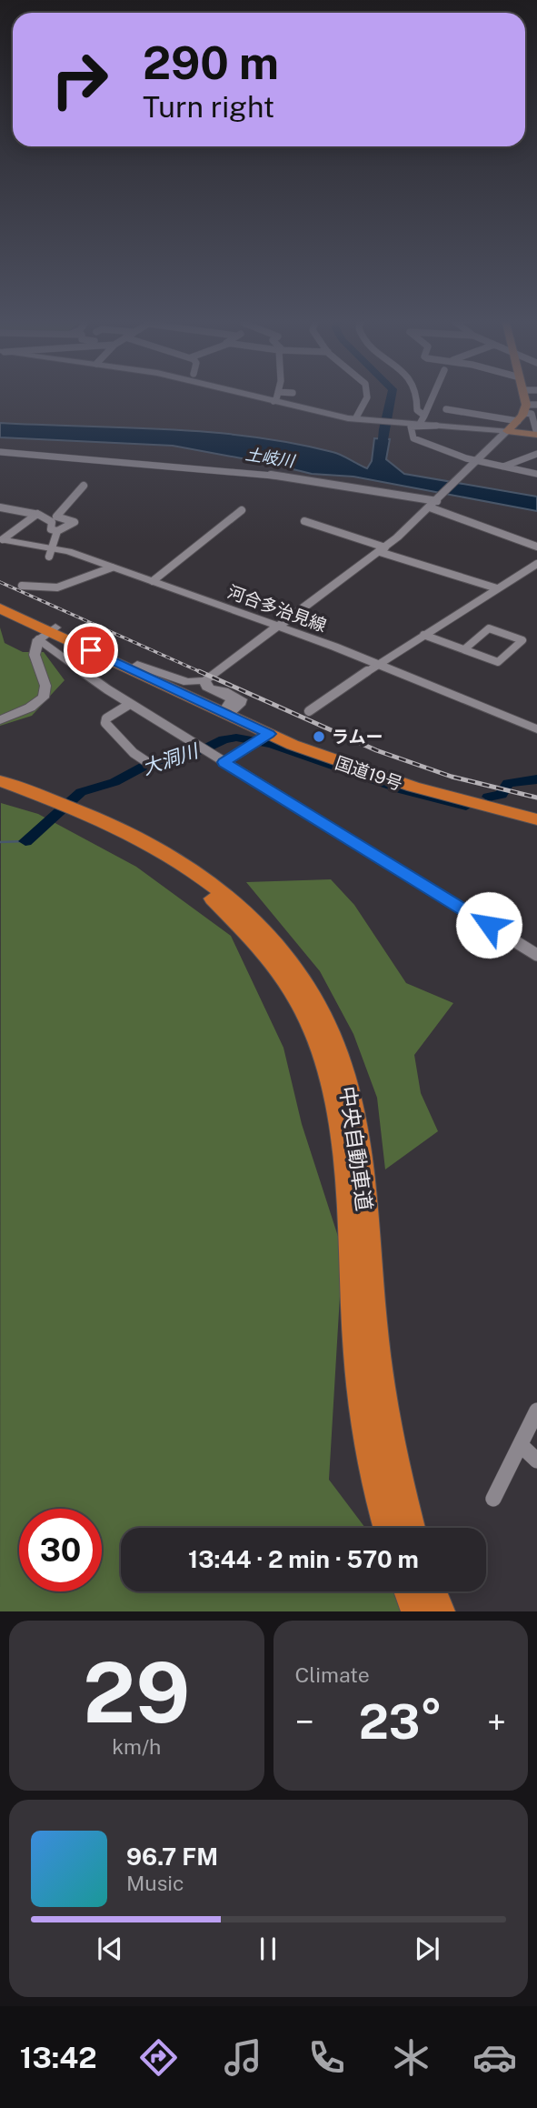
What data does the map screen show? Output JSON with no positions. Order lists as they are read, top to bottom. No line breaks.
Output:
{"streets":{"highway":["国道19号","中央自動車道"],"main road":["河合多治見線"]},"water":["土岐川","大洞川"],"places":["ラムー"],"page":{"turn":["290 m","Turn right"],"limit":"30","trip":"13:44 · 2 min · 570 m","tile":[["29","km/h"],"Climate"],"heat":["−","23°","+"],"song":["96.7 FM","Music"],"tabs":"13:42"}}
